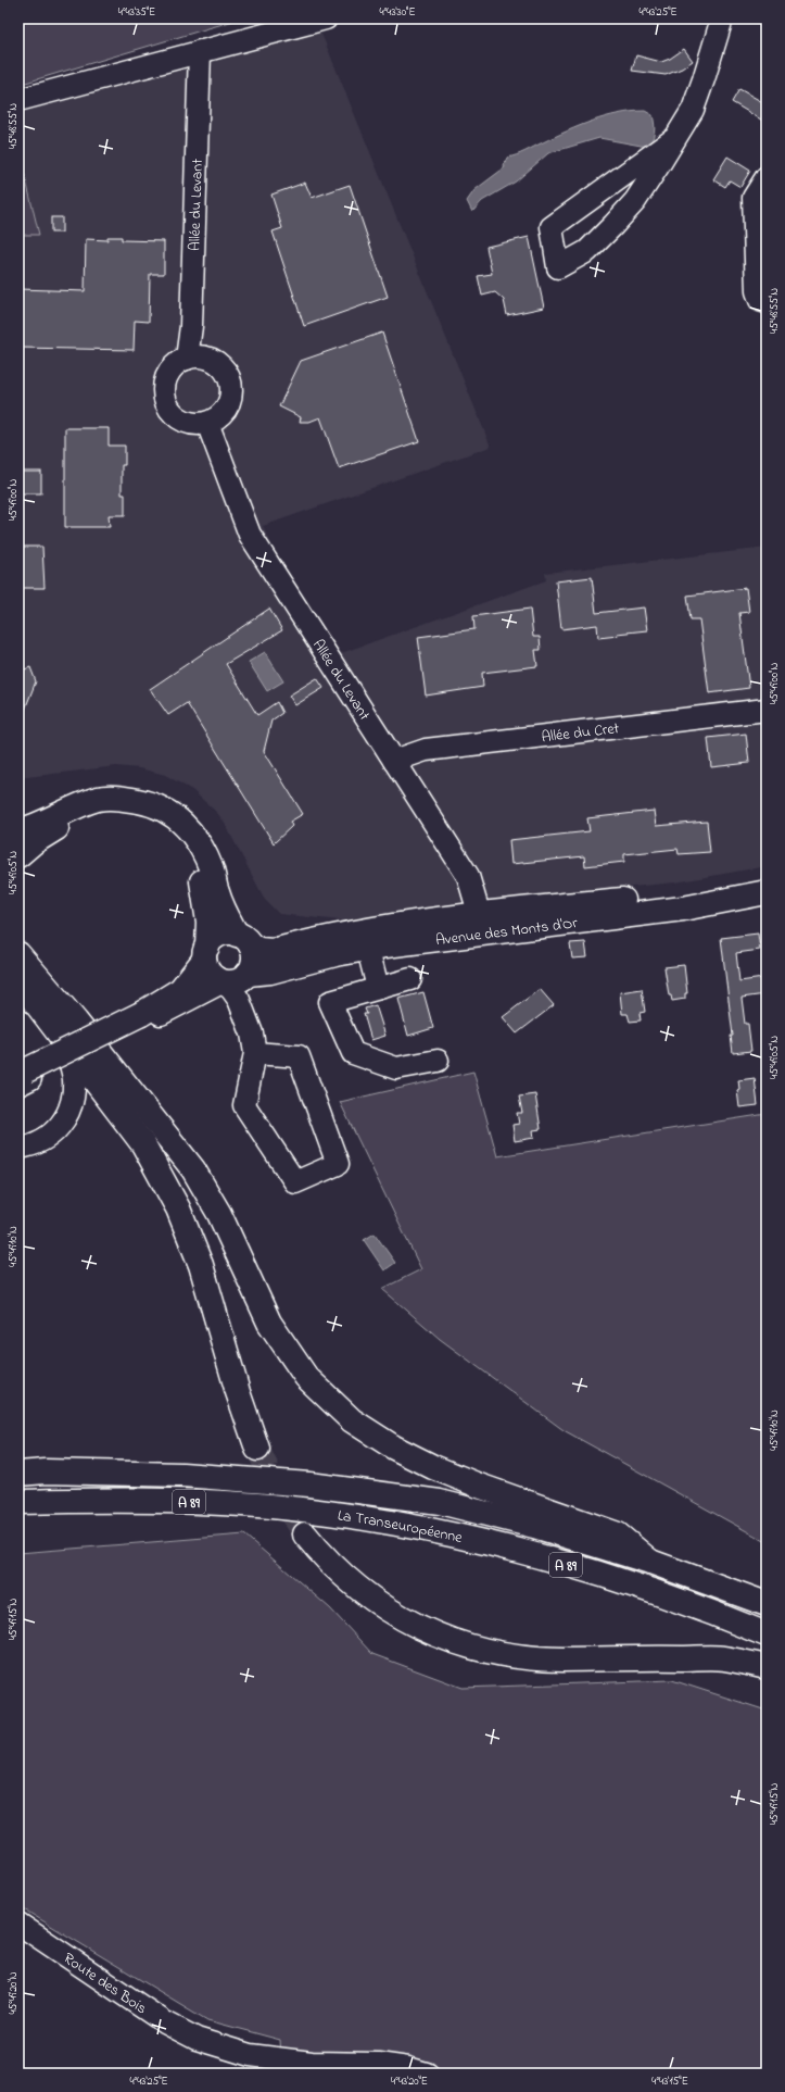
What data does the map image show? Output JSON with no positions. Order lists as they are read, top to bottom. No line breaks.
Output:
{"streets":{"main road":["Avenue des Monts d'Or","A 89","La Transeuropéenne"],"street":["Allée du Levant","Allée du Cret","Route des Bois"]},"crossings":[["Allée du Levant","Allée du Cret"],["Allée du Levant","Avenue des Monts d'Or"]],"coordinates":["4°43'35\"E","4°43'30\"E","4°43'25\"E","45°48'55\"N","45°49'00\"N","45°49'05\"N","45°49'10\"N","45°49'15\"N","45°49'20\"N","4°43'20\"E","4°43'15\"E"]}
